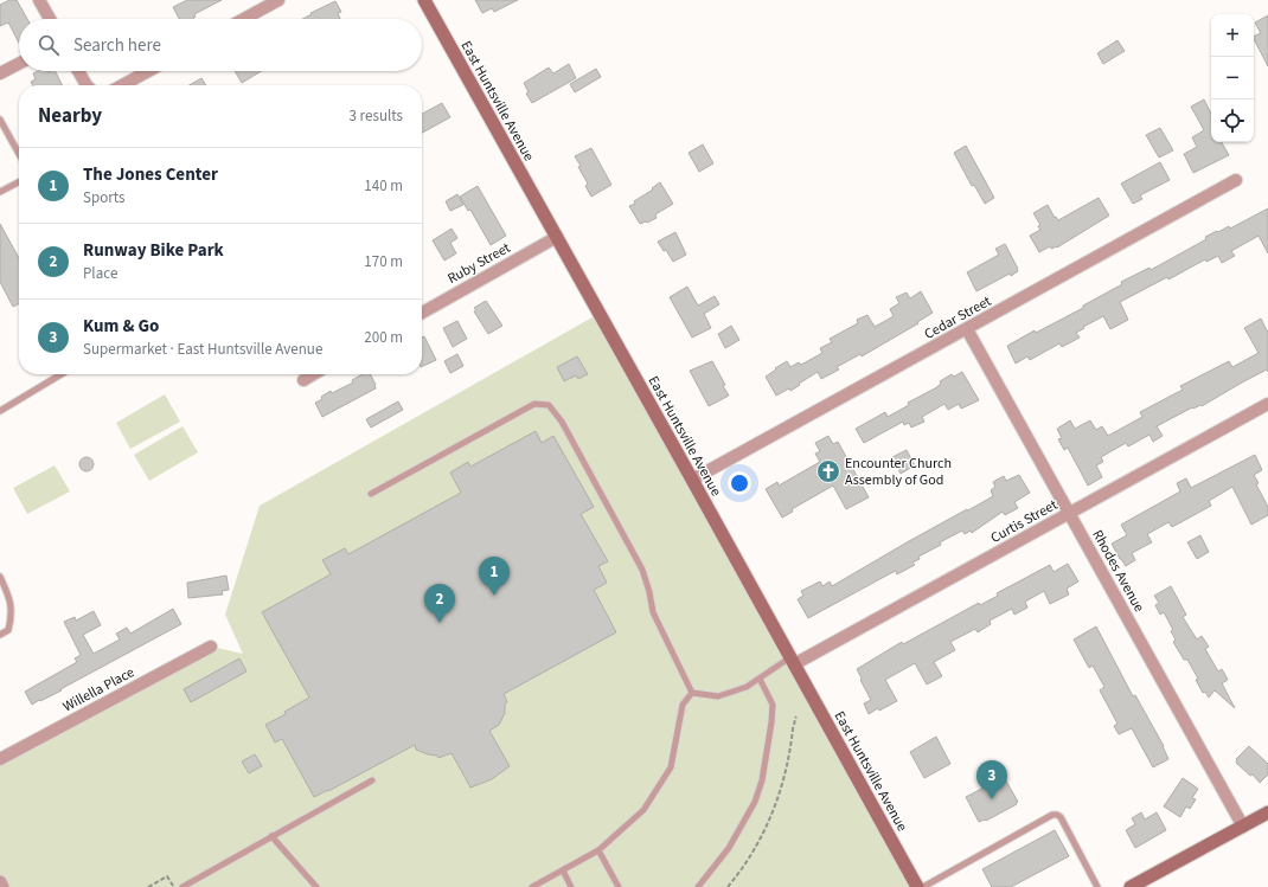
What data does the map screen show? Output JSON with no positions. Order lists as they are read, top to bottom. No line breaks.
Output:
{"streets":{"main road":["East Huntsville Avenue"],"street":["Ruby Street","Cedar Street","Curtis Street","Rhodes Avenue","Willella Place"]},"crossings":[["East Huntsville Avenue","Ruby Street"],["East Huntsville Avenue","Cedar Street"],["East Huntsville Avenue","Curtis Street"],["Cedar Street","Rhodes Avenue"],["Curtis Street","Rhodes Avenue"]],"places":{"church":["Encounter Church Assembly of God"]},"page":{"map_buttons":["+","−"],"search":"Search here","heading":["Nearby","3 results"],"list":[{"mark":"1","name":"The Jones Center","note":"Sports","value":"140 m"},{"mark":"2","name":"Runway Bike Park","note":"Place","value":"170 m"},{"mark":"3","name":"Kum & Go","note":"Supermarket · East Huntsville Avenue","value":"200 m"}],"pins":["1","2","3"]}}
